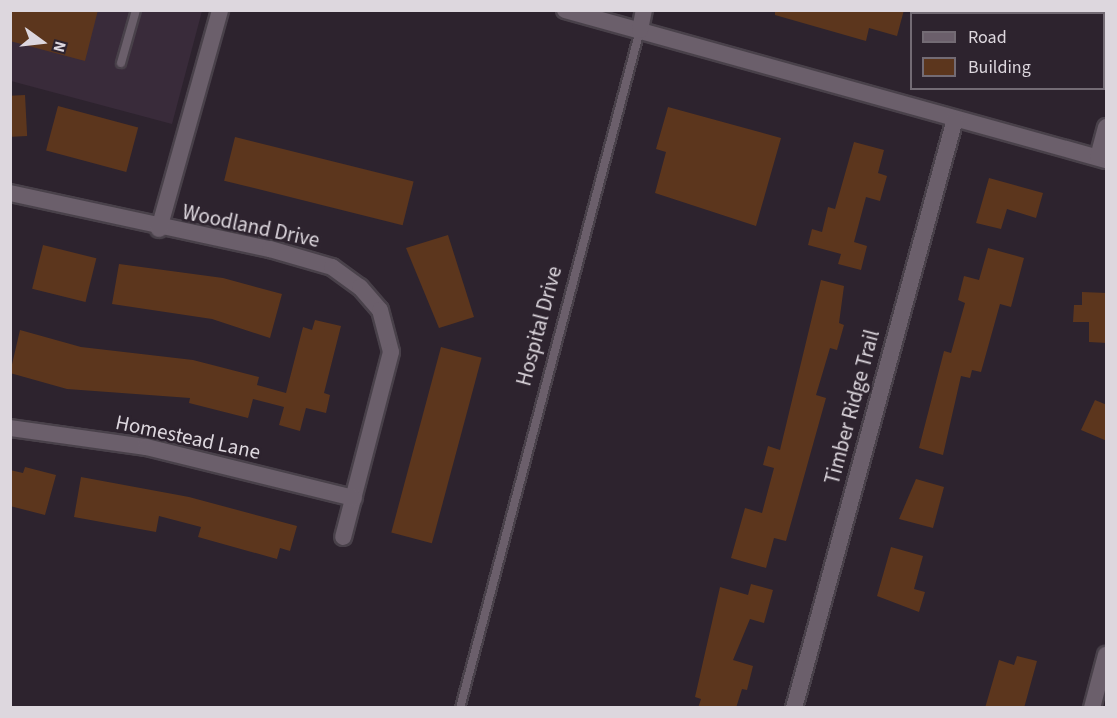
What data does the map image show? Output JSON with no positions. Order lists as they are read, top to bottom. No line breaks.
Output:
{"streets":{"street":["Woodland Drive","Timber Ridge Trail","Homestead Lane"],"lane":["Hospital Drive"]},"crossings":[["Woodland Drive","Homestead Lane"]],"legend":["Road","Building"],"north":"right"}
